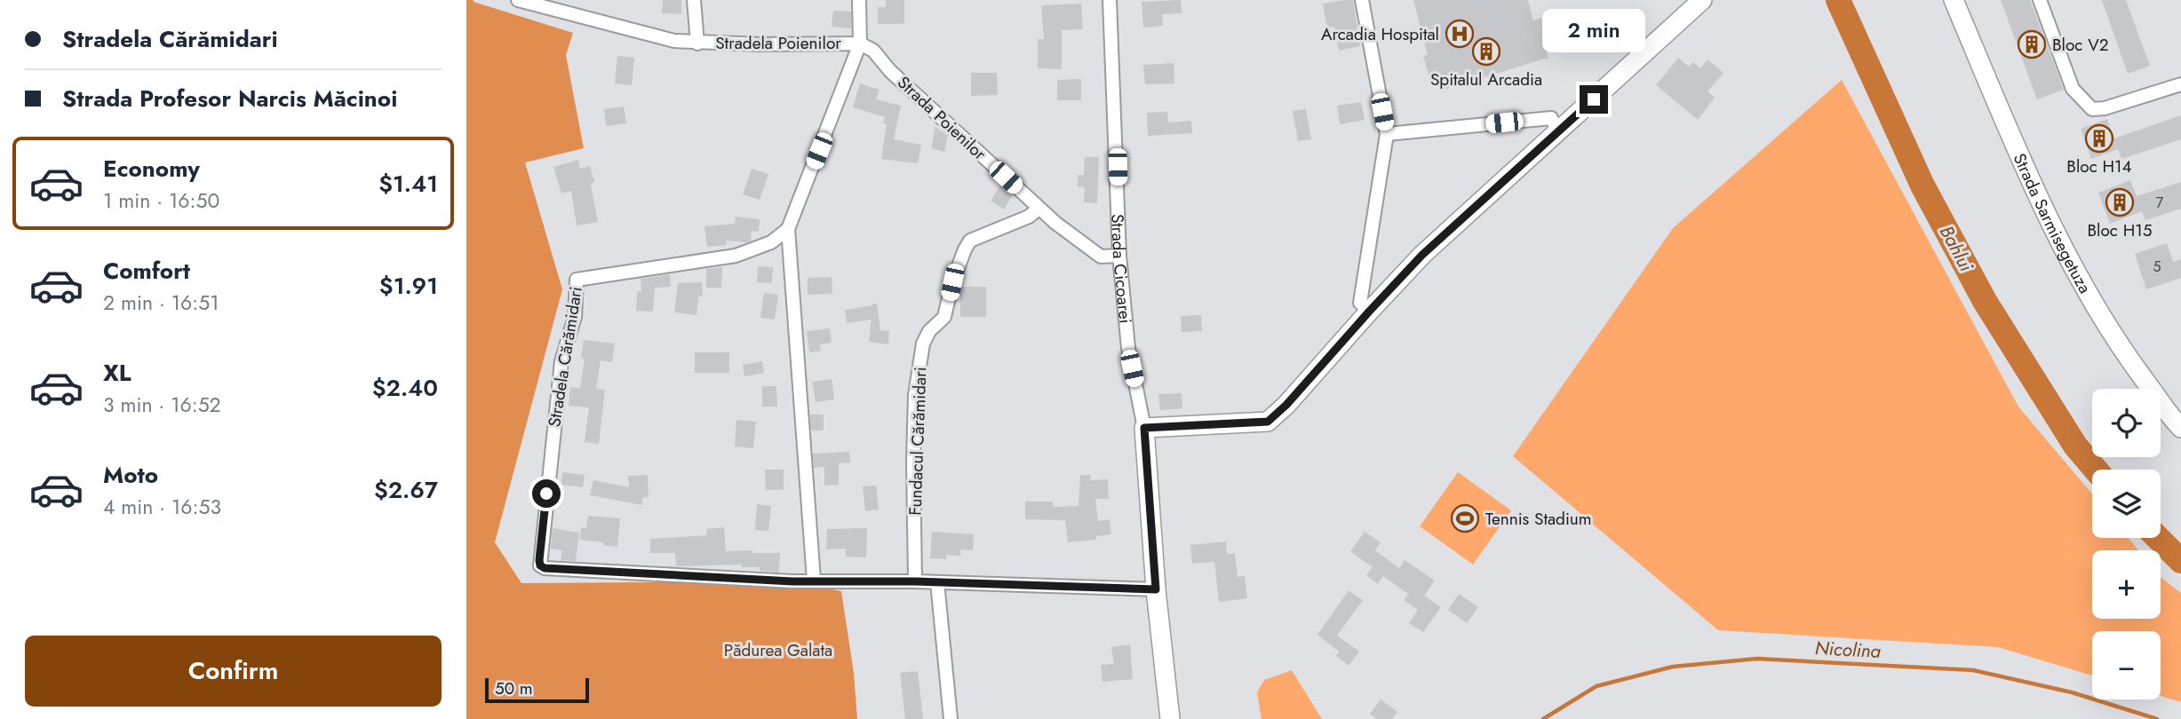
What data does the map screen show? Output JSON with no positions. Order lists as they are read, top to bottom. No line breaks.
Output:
{"streets":{"street":["Stradela Poienilor","Strada Poienilor","Strada Sarmisegetuza","Strada Cicoarei","Stradela Cărămidari","Fundacul Cărămidari"]},"crossings":[["Stradela Poienilor","Strada Poienilor"],["Strada Poienilor","Strada Cicoarei"],["Strada Poienilor","Fundacul Cărămidari"],["Strada Cicoarei","Stradela Cărămidari"],["Stradela Cărămidari","Fundacul Cărămidari"]],"water":["Bahlui","Nicolina"],"parks":["Pădurea Galata"],"places":{"hospital":["Arcadia Hospital"],"building":["Bloc V2","Spitalul Arcadia","Bloc H14","Bloc H15"],"sports":["Tennis Stadium"]},"house_numbers":["7","5"],"scale_bar":"50 m","page":{"banner":["Stradela Cărămidari","Strada Profesor Narcis Măcinoi"],"bubble":"2 min","list":[{"name":"Economy","note":"1 min · 16:50","value":"$1.41"},{"name":"Comfort","note":"2 min · 16:51","value":"$1.91"},{"name":"XL","note":"3 min · 16:52","value":"$2.40"},{"name":"Moto","note":"4 min · 16:53","value":"$2.67"}],"map_buttons":["+","−"],"buttons":"Confirm","scale":"50 m"}}
